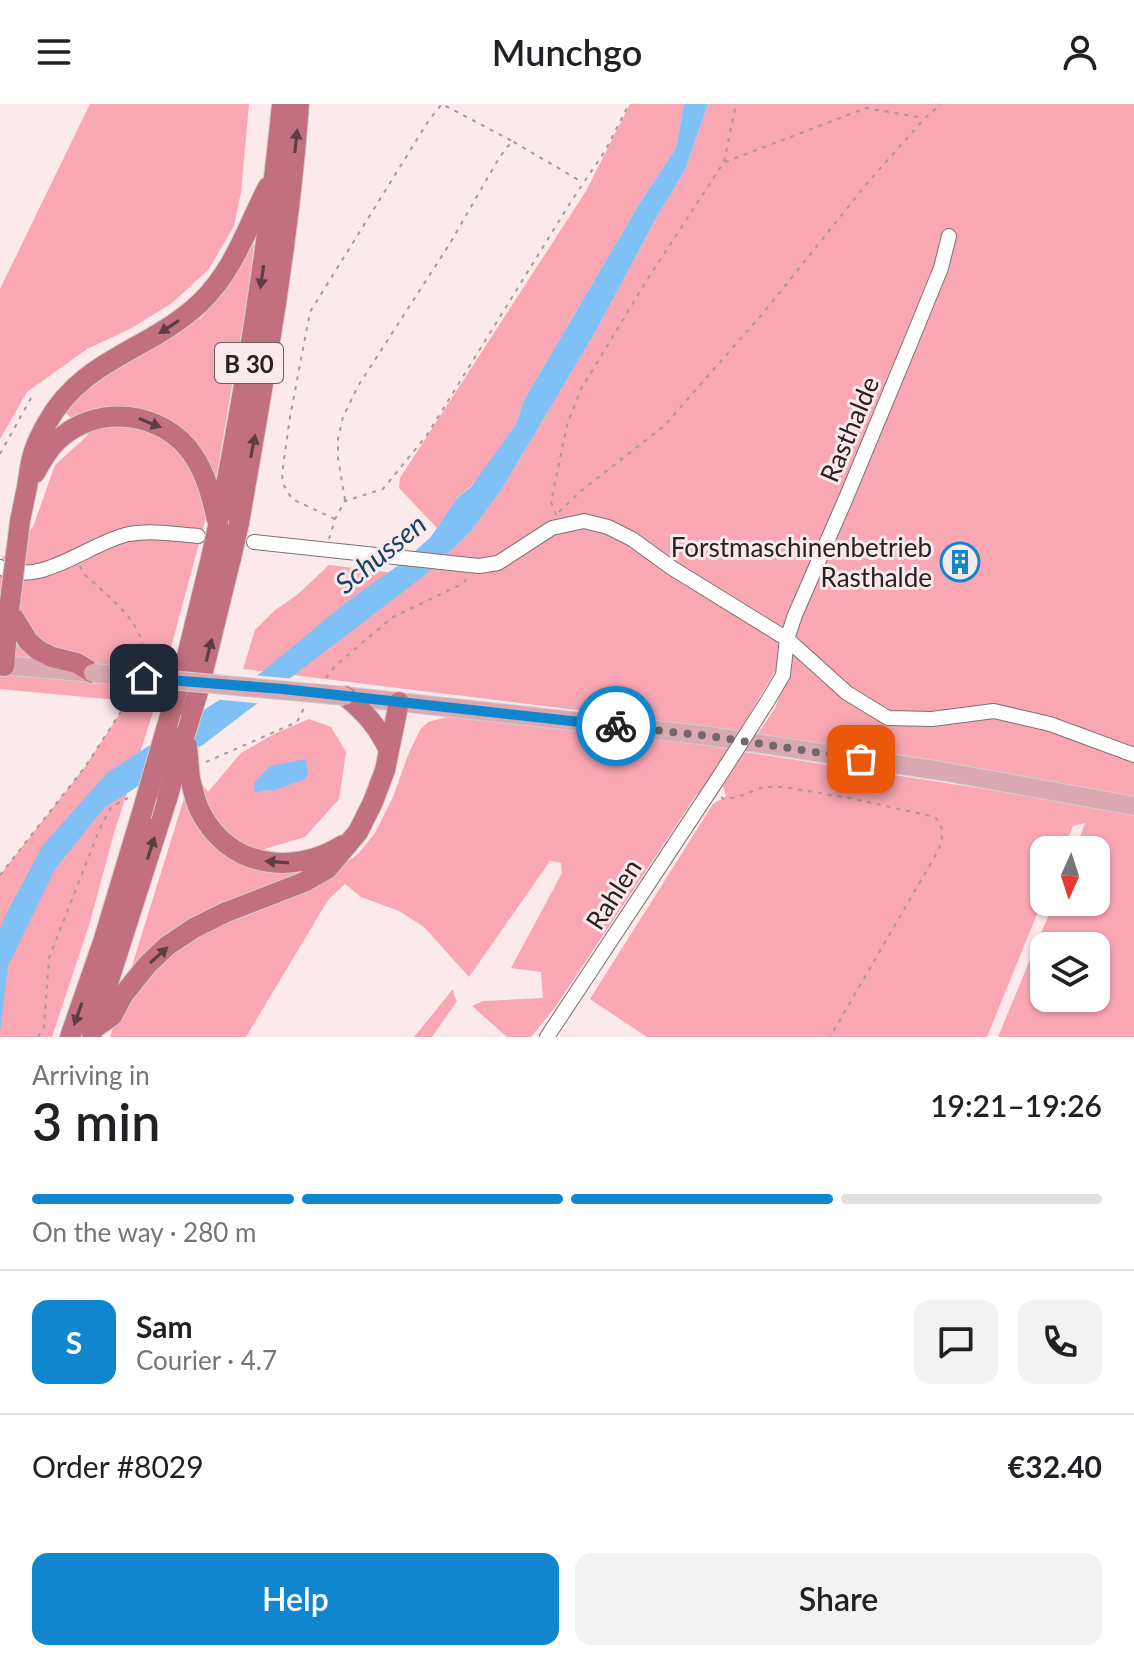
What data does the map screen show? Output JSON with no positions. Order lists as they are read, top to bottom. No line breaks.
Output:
{"streets":{"highway":["B 30"],"street":["Rasthalde","Rahlen"]},"crossings":[["Rasthalde","Rahlen"]],"water":["Schussen"],"places":{"building":["Forstmaschinenbetrieb Rasthalde"]},"north":"bottom","page":{"header":"Munchgo","heading":["3 min","Arriving in","19:21–19:26"],"panel":["Sam","Courier · 4.7","Order #8029","€32.40"],"bar":"On the way · 280 m","round":"S","buttons":["Help","Share"]}}
